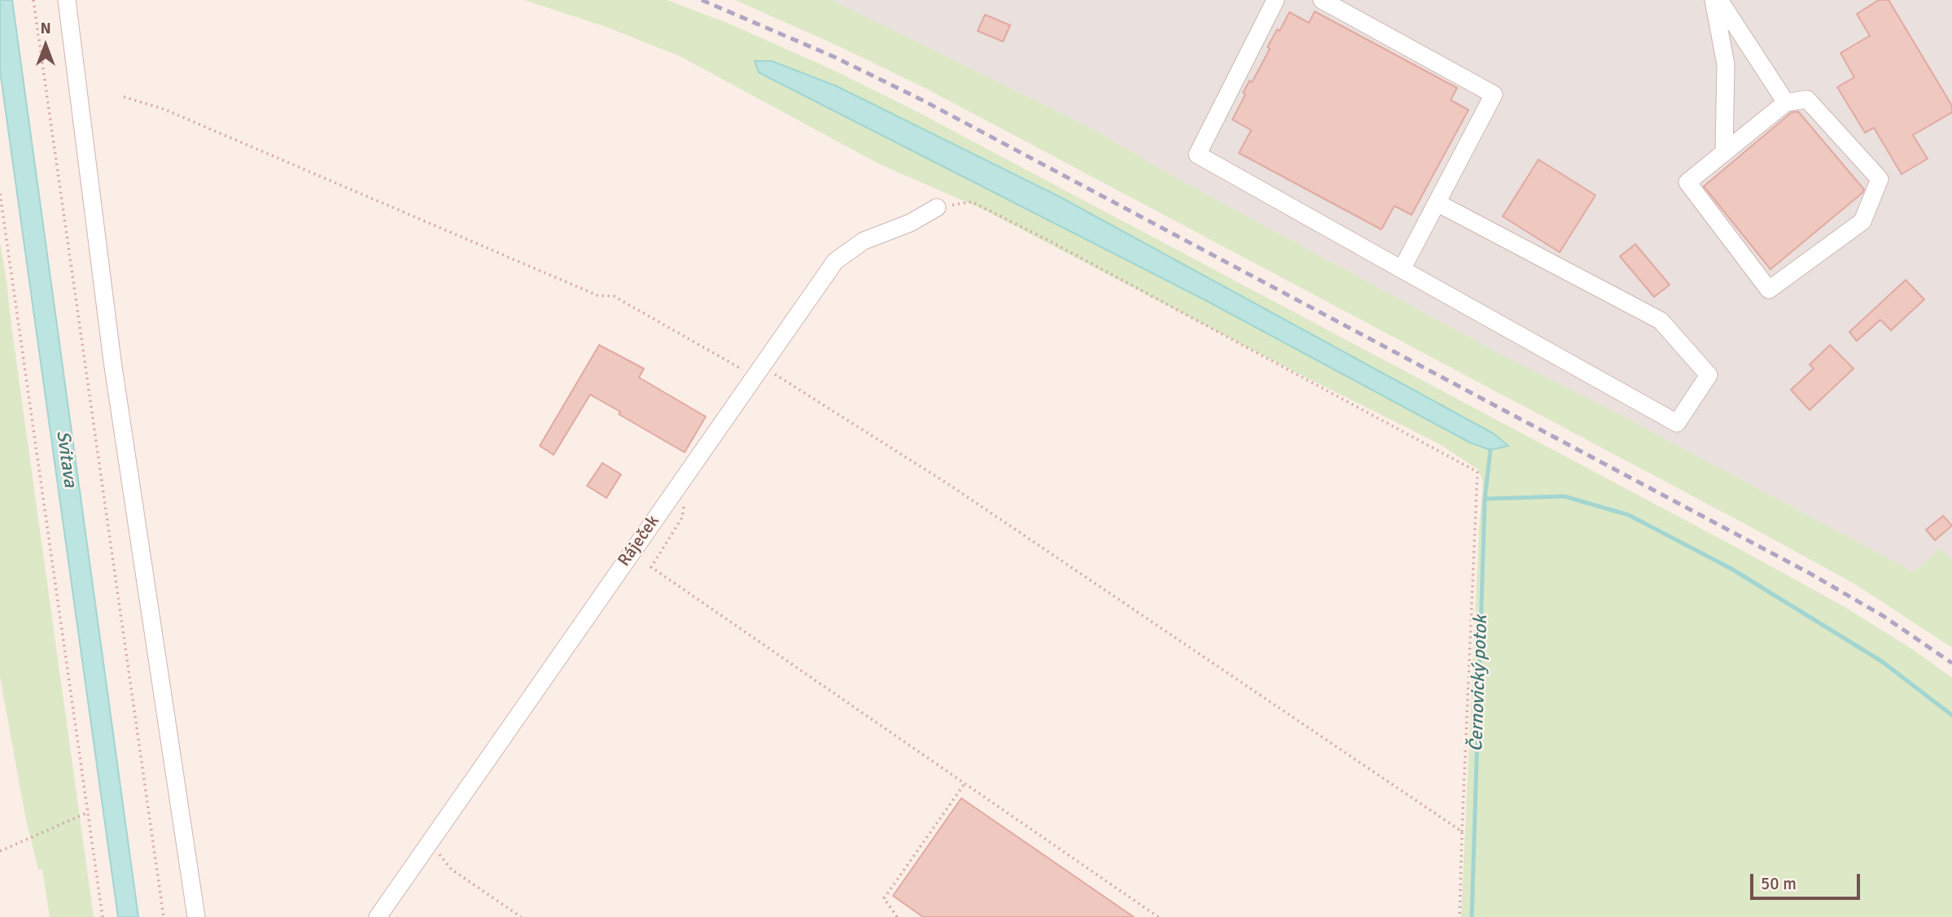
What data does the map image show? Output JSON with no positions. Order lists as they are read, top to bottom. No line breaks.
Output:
{"streets":{"street":["Ráječek"]},"water":["Svitava","Černovický potok"],"scale_bar":"50 m","north":"top"}
